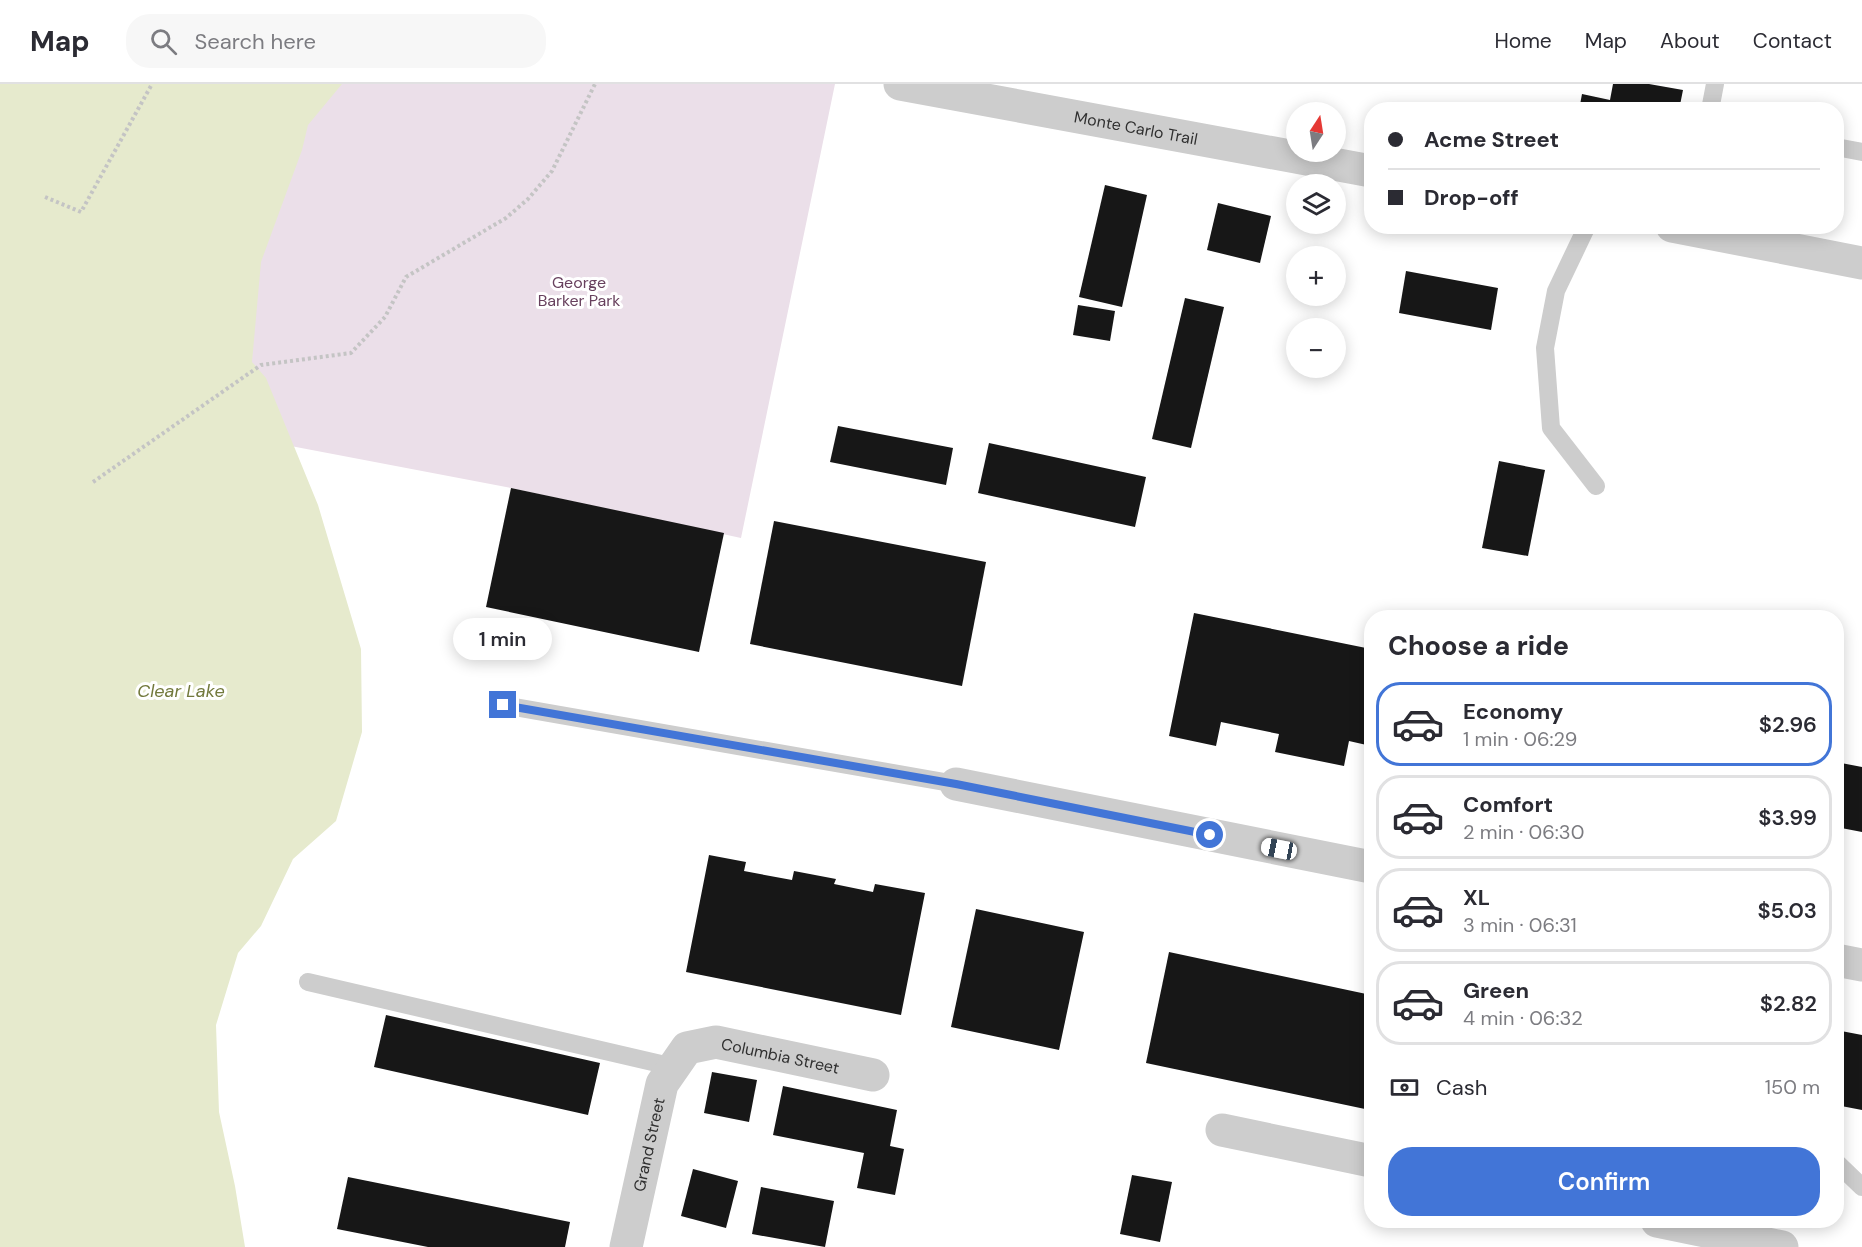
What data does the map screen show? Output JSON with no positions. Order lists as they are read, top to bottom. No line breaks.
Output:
{"streets":{"street":["Monte Carlo Trail","Columbia Street","Grand Street"]},"crossings":[["Columbia Street","Grand Street"]],"water":["Clear Lake"],"parks":["George Barker Park"],"north":"top","page":{"header":"Map","search":"Search here","nav":["Home","Map","About","Contact"],"map_buttons":["+","−"],"banner":["Acme Street","Drop-off"],"heading":"Choose a ride","bubble":"1 min","list":[{"name":"Economy","note":"1 min · 06:29","value":"$2.96"},{"name":"Comfort","note":"2 min · 06:30","value":"$3.99"},{"name":"XL","note":"3 min · 06:31","value":"$5.03"},{"name":"Green","note":"4 min · 06:32","value":"$2.82"}],"pay":["Cash","150 m"],"buttons":"Confirm"}}
